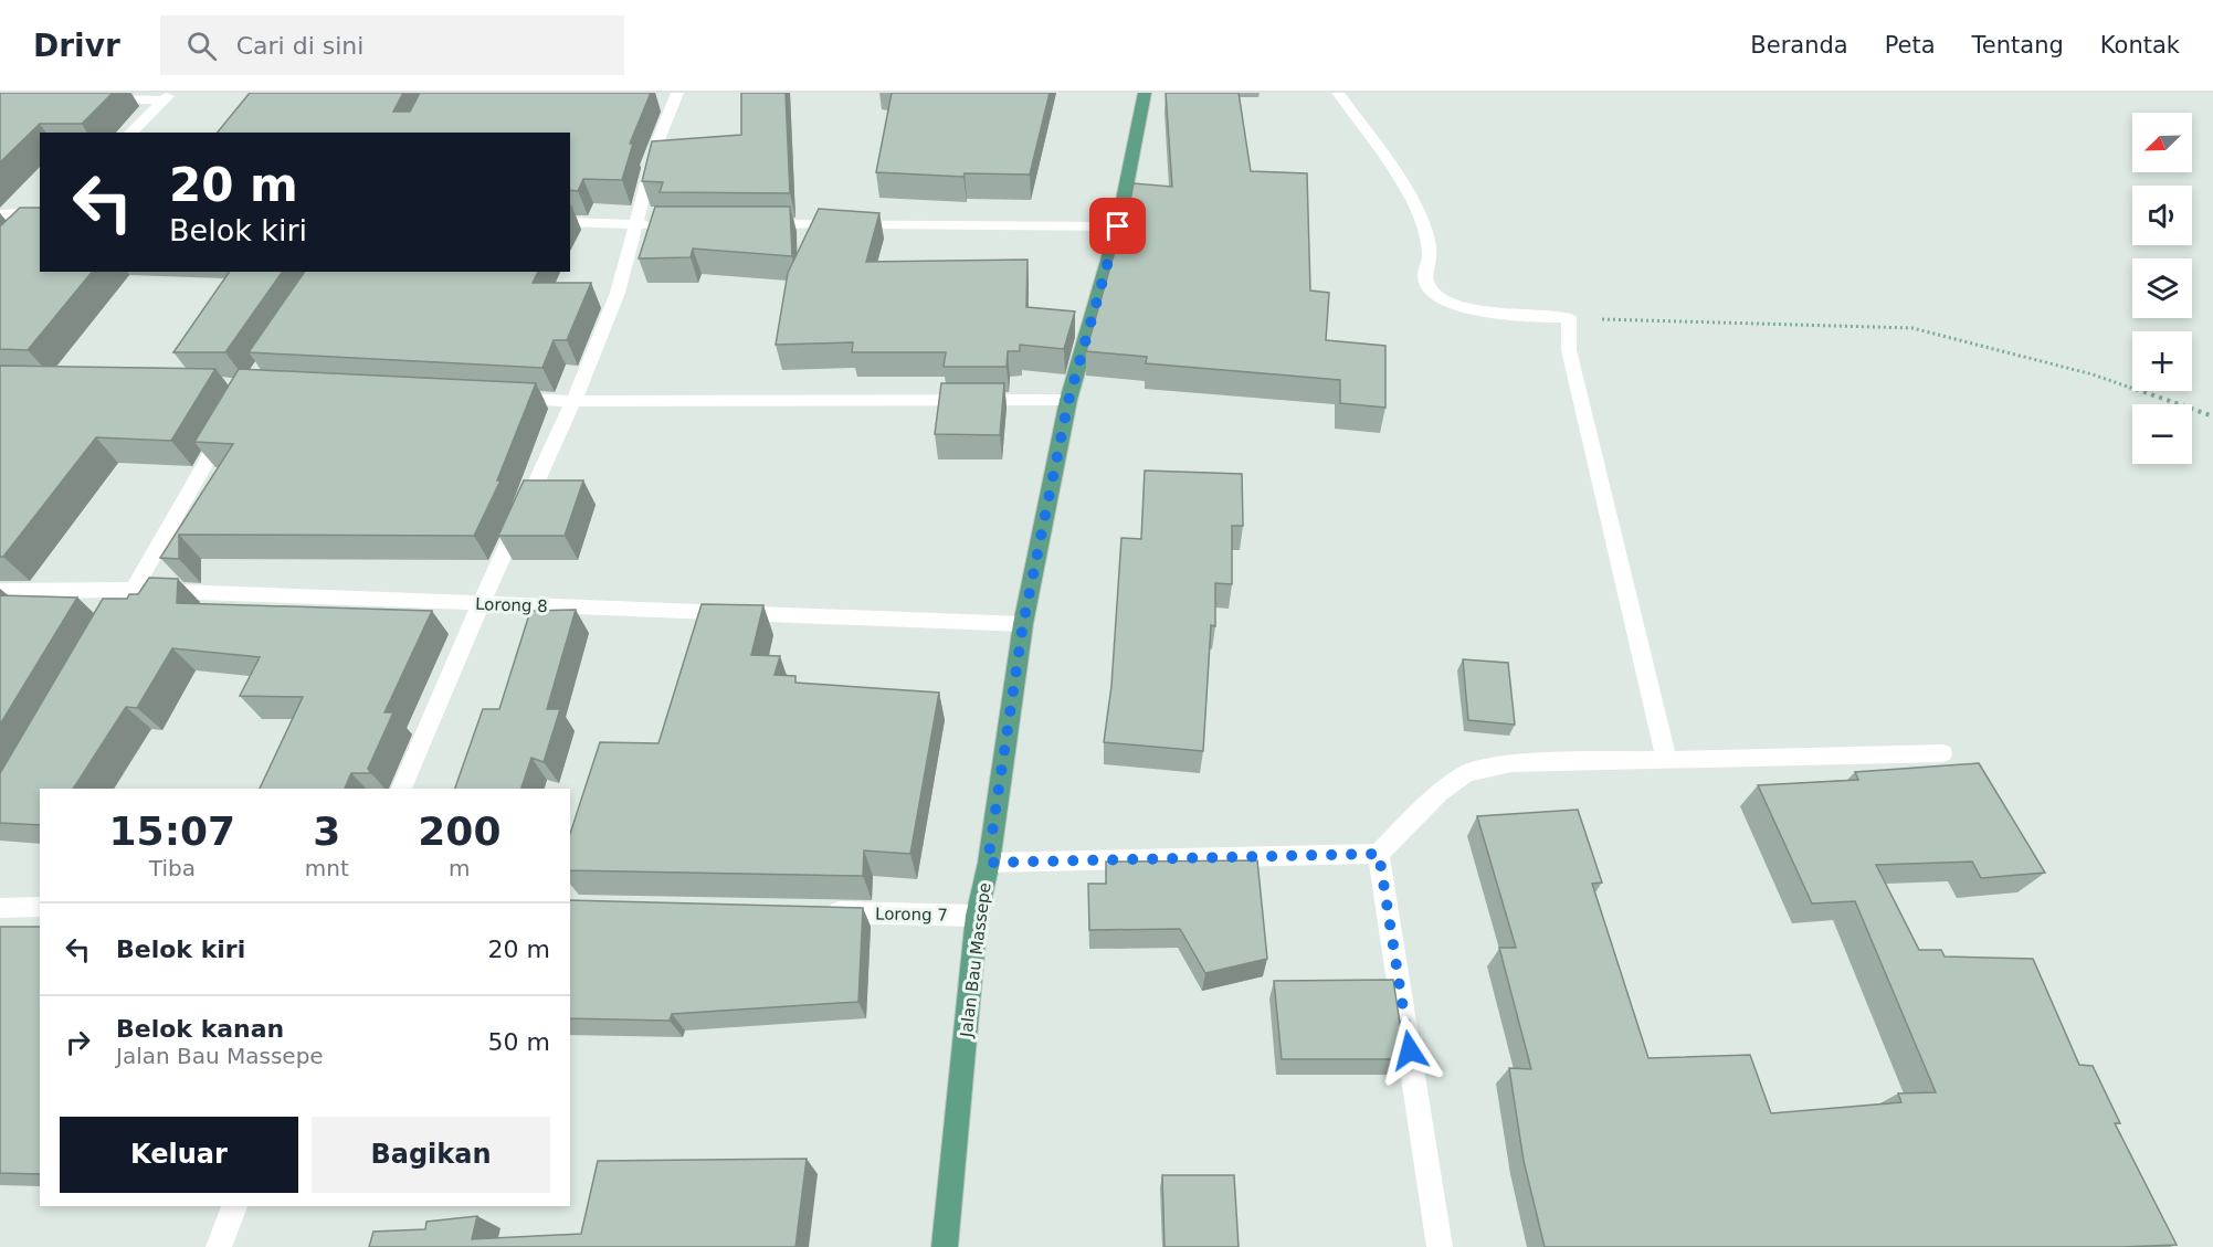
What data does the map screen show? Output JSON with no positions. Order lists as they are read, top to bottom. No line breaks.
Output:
{"streets":{"main road":["Jalan Bau Massepe"],"street":["Lorong 8","Lorong 7"]},"crossings":[["Lorong 8","Jalan Bau Massepe"],["Lorong 7","Jalan Bau Massepe"]],"north":"bottom left","page":{"header":"Drivr","search":"Cari di sini","nav":["Beranda","Peta","Tentang","Kontak"],"map_buttons":["+","−"],"turn":["20 m","Belok kiri"],"eta":["15:07","Tiba","3","mnt","200","m"],"list":[{"name":"Belok kiri","value":"20 m"},{"name":"Belok kanan","note":"Jalan Bau Massepe","value":"50 m"}],"buttons":["Keluar","Bagikan"]}}
